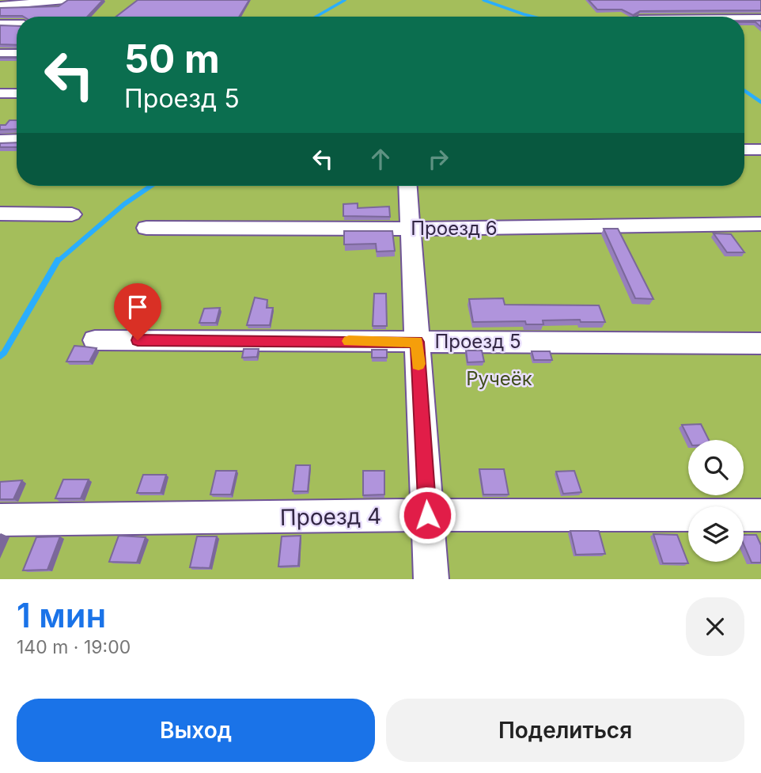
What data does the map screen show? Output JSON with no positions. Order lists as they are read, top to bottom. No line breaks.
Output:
{"streets":{"street":["Проезд 6","Проезд 5","Проезд 4"]},"parks":["Ручеёк"],"page":{"turn":["50 m","Проезд 5"],"heading":["1 мин","140 m · 19:00"],"buttons":["Выход","Поделиться"]}}
